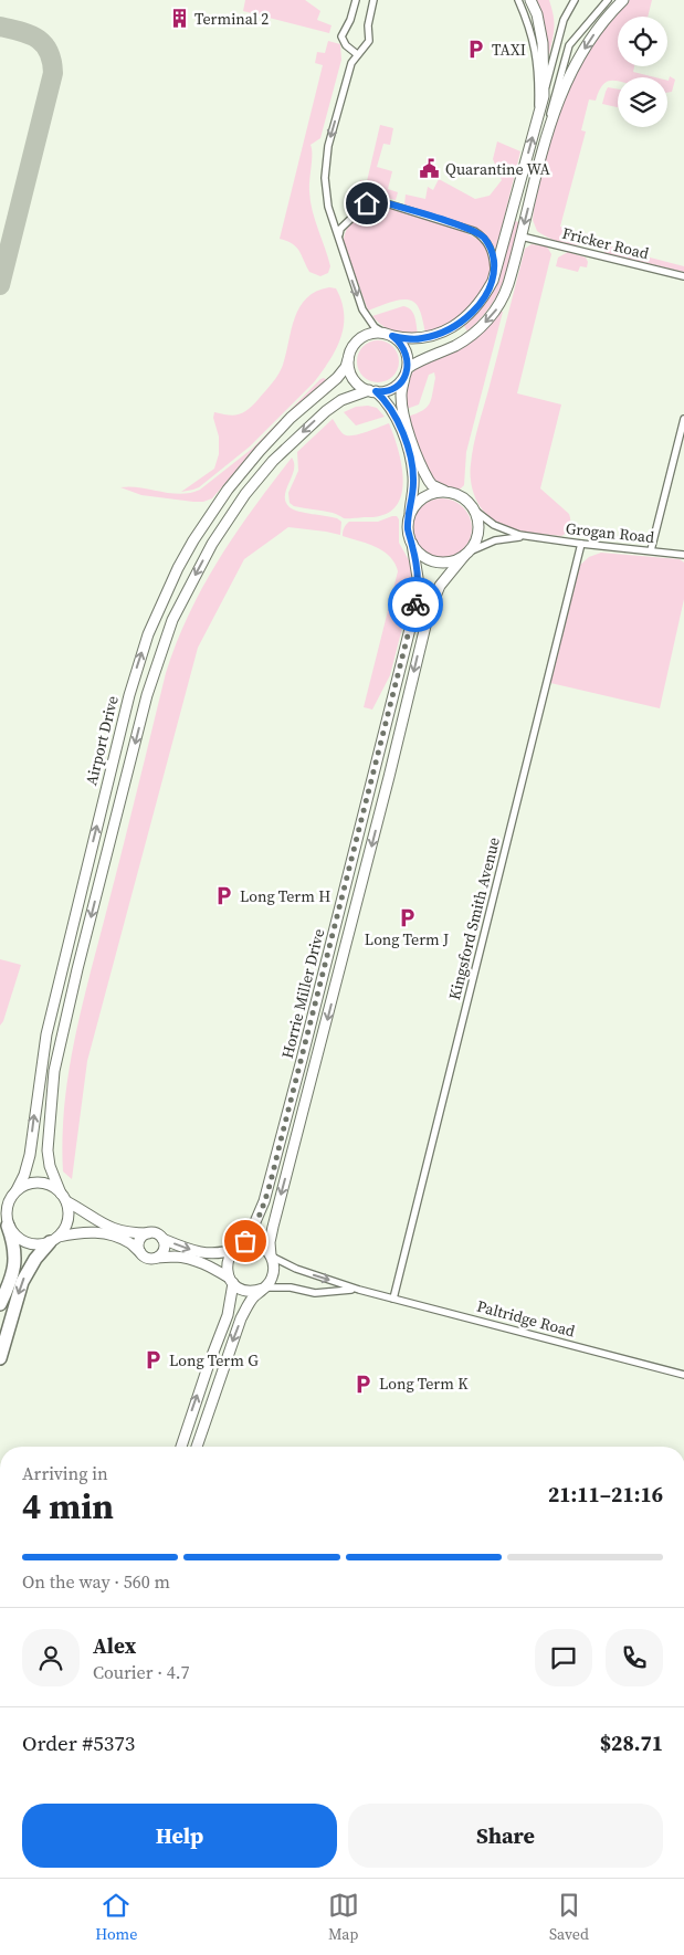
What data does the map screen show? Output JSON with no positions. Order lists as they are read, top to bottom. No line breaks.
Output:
{"streets":{"main road":["Airport Drive","Horrie Miller Drive"],"street":["Fricker Road","Grogan Road","Kingsford Smith Avenue","Paltridge Road"]},"crossings":[["Grogan Road","Kingsford Smith Avenue"],["Grogan Road","Horrie Miller Drive"],["Kingsford Smith Avenue","Paltridge Road"],["Horrie Miller Drive","Paltridge Road"]],"places":{"building":["Terminal 2"],"parking":["TAXI","Long Term H","Long Term J","Long Term G","Long Term K"],"public building":["Quarantine WA"]},"page":{"heading":["4 min","Arriving in","21:11–21:16"],"panel":["Alex","Courier · 4.7","Order #5373","$28.71"],"bar":"On the way · 560 m","buttons":["Help","Share"],"tabs":["Home","Map","Saved"]}}
